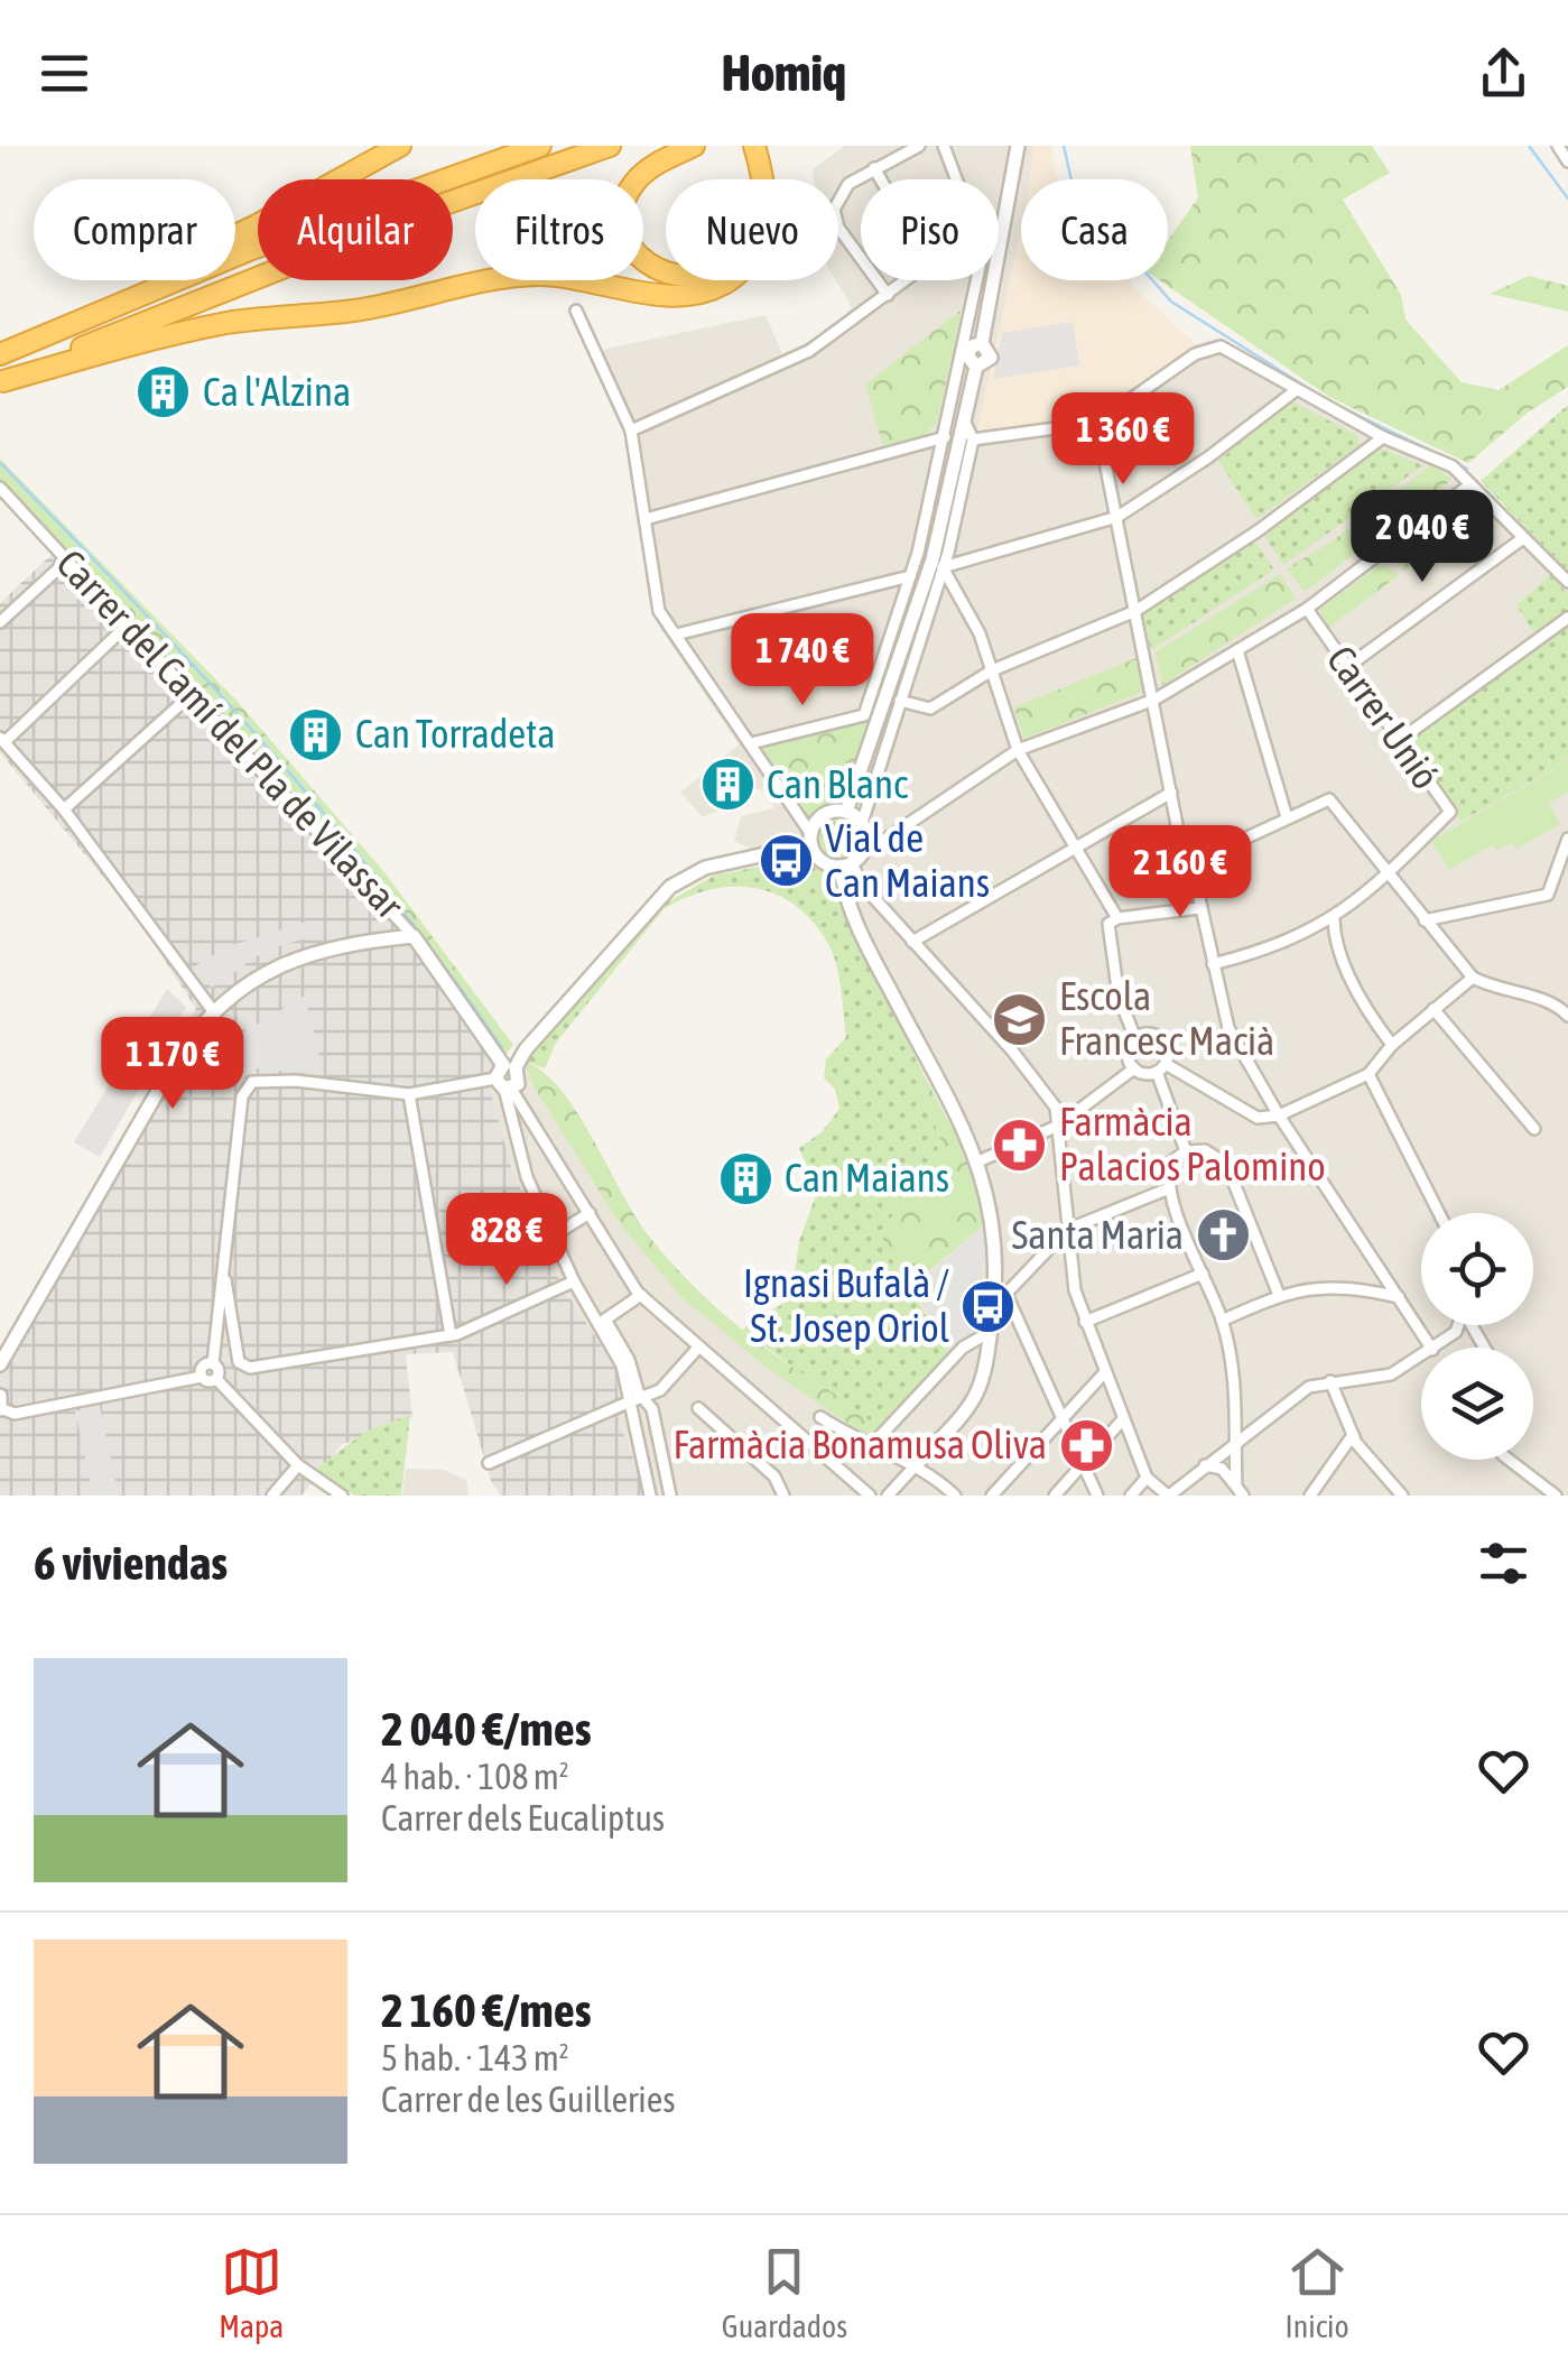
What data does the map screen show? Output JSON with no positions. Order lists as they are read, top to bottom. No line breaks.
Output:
{"streets":{"street":["Carrer Unió","Carrer del Camí del Pla de Vilassar"]},"places":{"building":["Ca l'Alzina","Can Torradeta","Can Blanc","Can Maians"],"bus stop":["Vial de Can Maians","Ignasi Bufalà / St. Josep Oriol"],"school or university":["Escola Francesc Macià"],"pharmacy":["Farmàcia Palacios Palomino","Farmàcia Bonamusa Oliva"],"church":["Santa Maria"]},"page":{"header":"Homiq","chip":["Comprar","Alquilar","Filtros","Nuevo","Piso","Casa"],"price":["1 360 €","2 040 €","1 740 €","2 160 €","1 170 €","828 €"],"heading":"6 viviendas","list":[{"name":"2 040 €/mes","note":"4 hab. · 108 m² · Carrer dels Eucaliptus"},{"name":"2 160 €/mes","note":"5 hab. · 143 m² · Carrer de les Guilleries"}],"tabs":["Mapa","Guardados","Inicio"]}}
